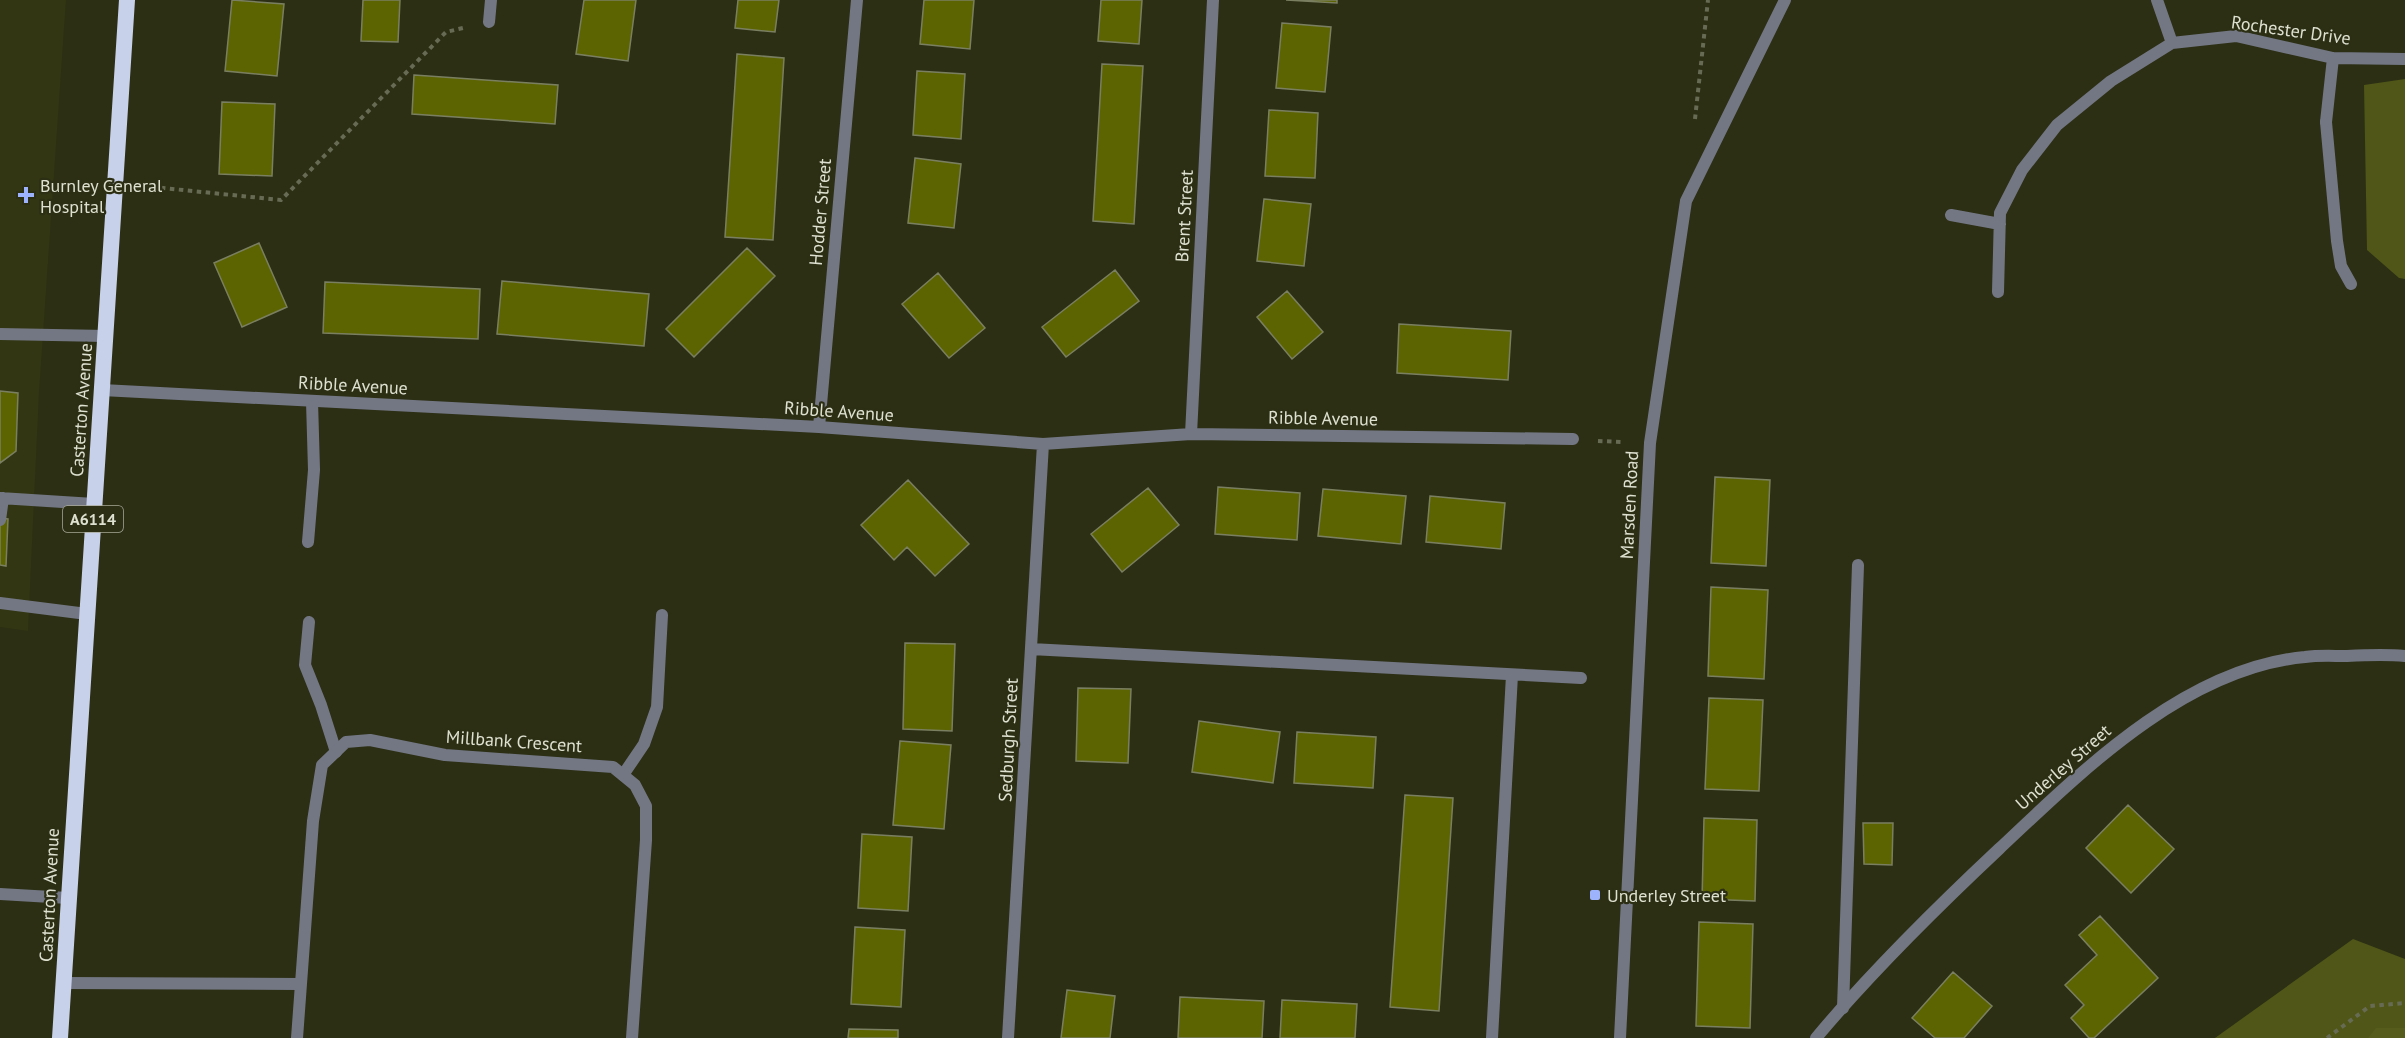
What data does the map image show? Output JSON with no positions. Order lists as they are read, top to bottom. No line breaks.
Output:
{"streets":{"highway":["Casterton Avenue","A6114"],"street":["Rochester Drive","Hodder Street","Brent Street","Ribble Avenue","Marsden Road","Sedburgh Street","Millbank Crescent","Underley Street"]},"crossings":[["Hodder Street","Ribble Avenue"],["Brent Street","Ribble Avenue"],["Ribble Avenue","Casterton Avenue"],["Ribble Avenue","Sedburgh Street"]],"places":{"health":["Burnley General Hospital"],"transit":["Underley Street"]}}
